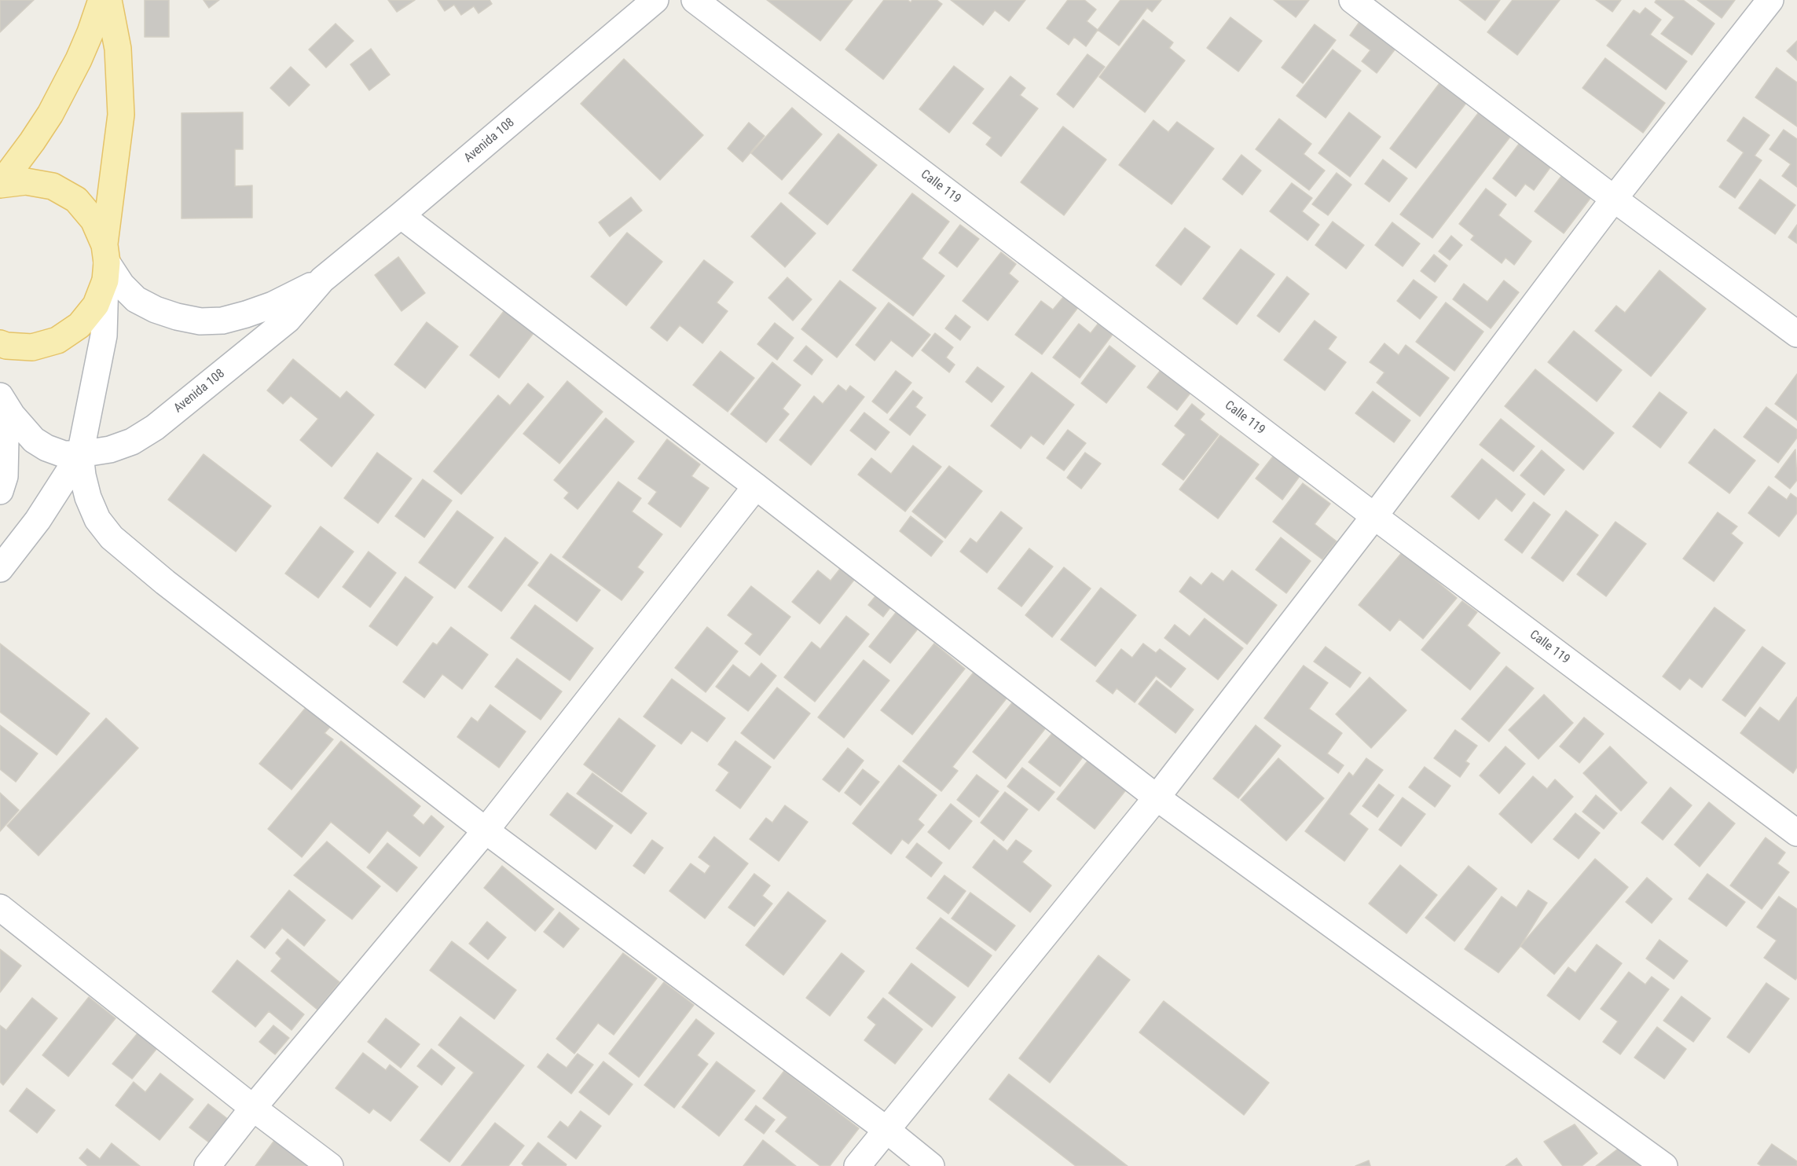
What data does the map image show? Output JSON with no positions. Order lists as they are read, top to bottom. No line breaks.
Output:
{"streets":{"street":["Avenida 108","Calle 119"]}}
